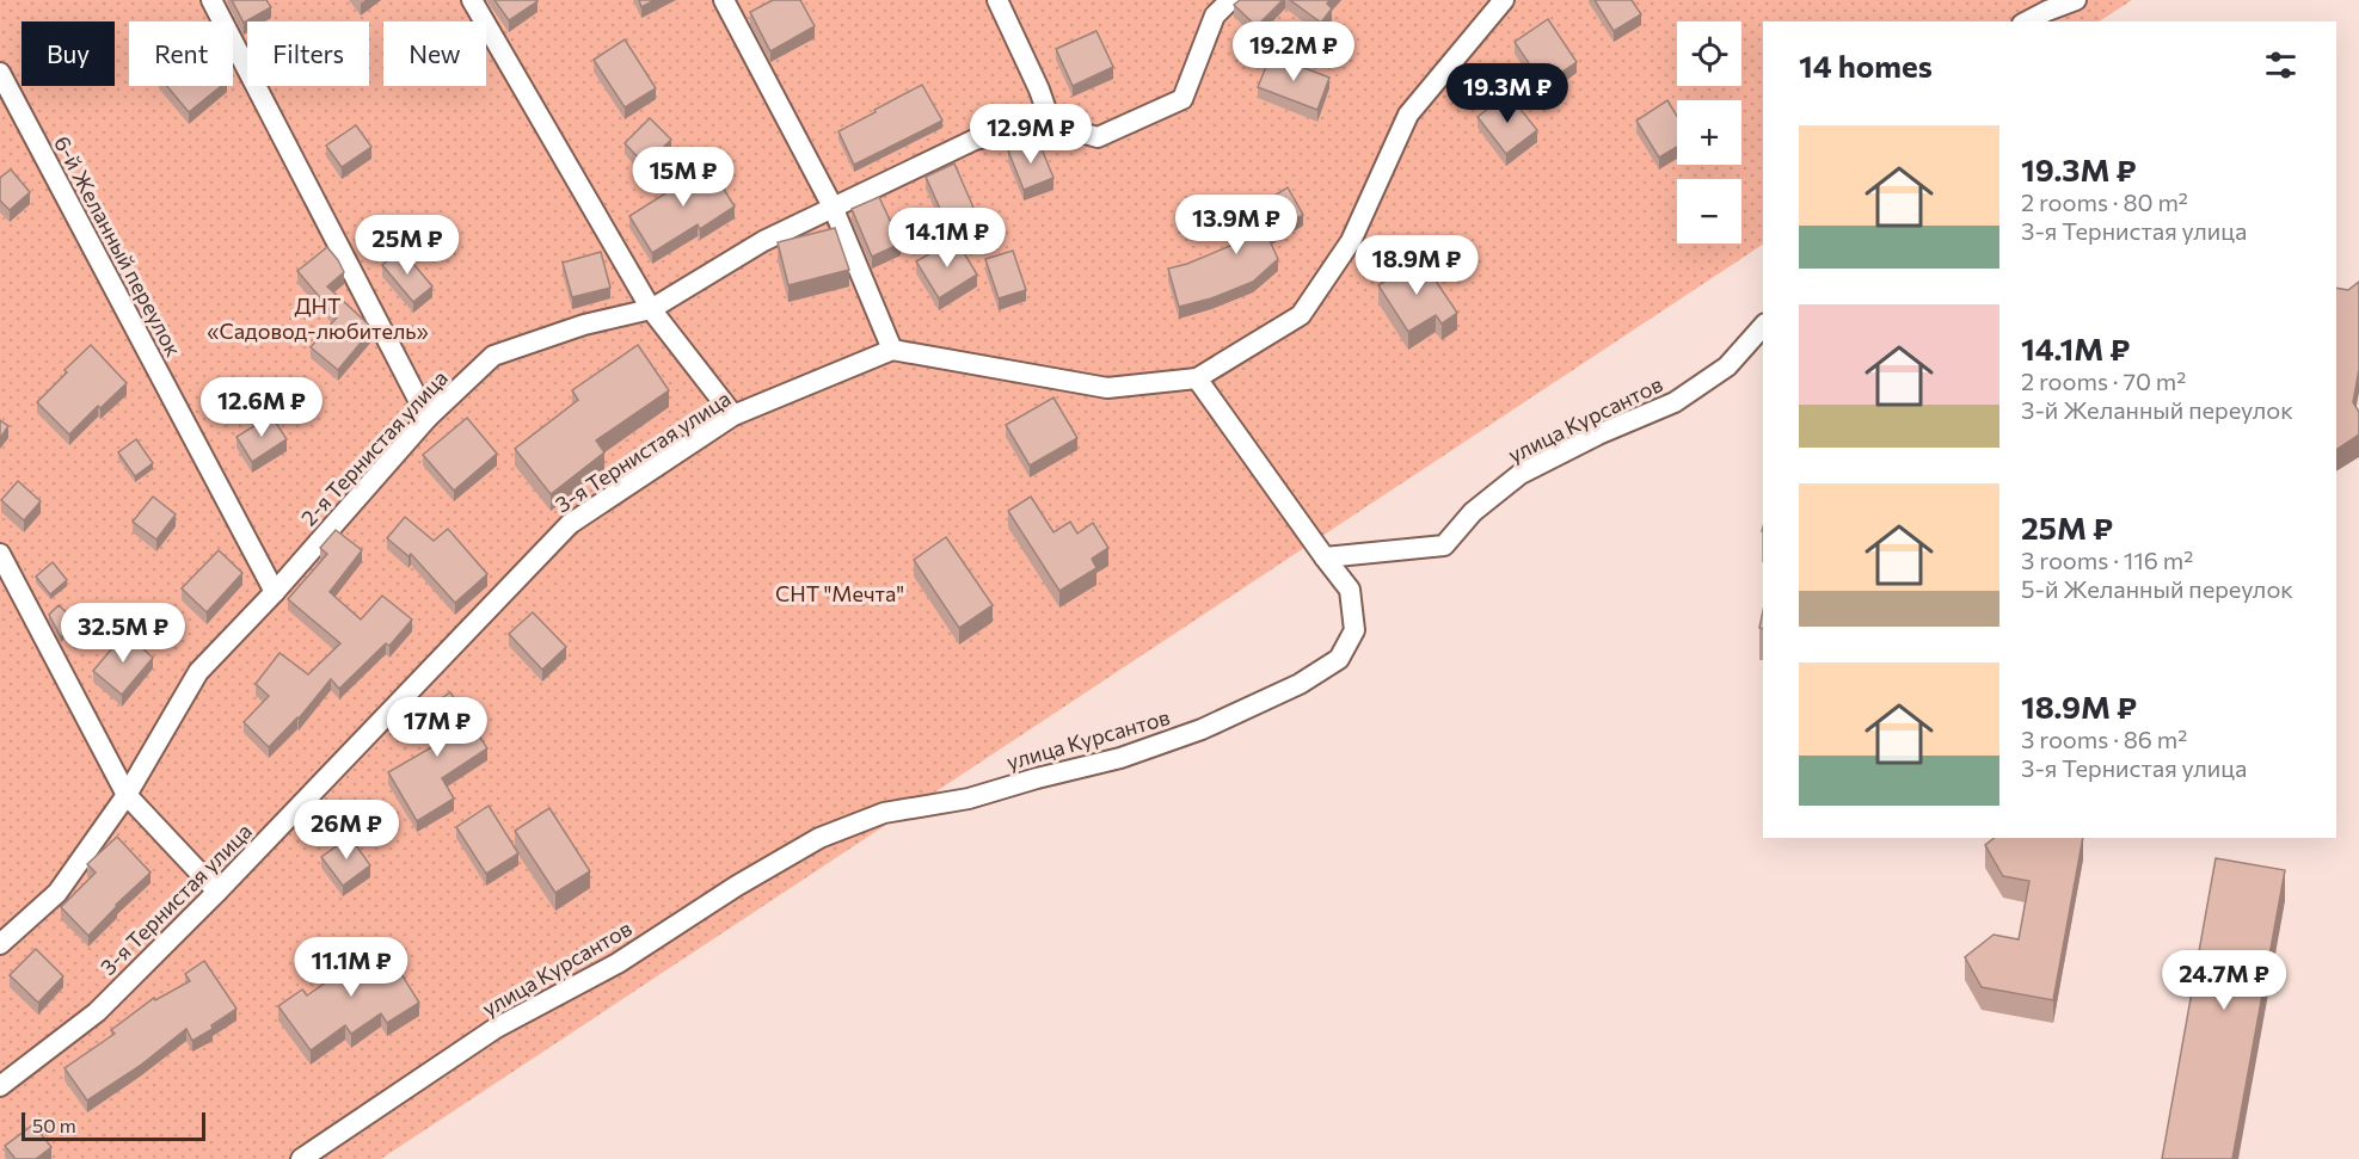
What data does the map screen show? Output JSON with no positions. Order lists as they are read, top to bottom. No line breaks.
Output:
{"streets":{"street":["6-й Желанный переулок","улица Курсантов","2-я Тернистая улица","3-я Тернистая улица"]},"crossings":[["6-й Желанный переулок","2-я Тернистая улица"]],"parks":["ДНТ «Садовод-любитель»","СНТ \"Мечта\""],"scale_bar":"50 m","page":{"map_buttons":["+","−"],"price":["19.2M ₽","19.3M ₽","12.9M ₽","15M ₽","13.9M ₽","14.1M ₽","25M ₽","18.9M ₽","12.6M ₽","32.5M ₽","17M ₽","26M ₽","11.1M ₽","24.7M ₽"],"chip":["Buy","Rent","Filters","New"],"heading":"14 homes","list":[{"name":"19.3M ₽","note":"2 rooms · 80 m² · 3-я Тернистая улица"},{"name":"14.1M ₽","note":"2 rooms · 70 m² · 3-й Желанный переулок"},{"name":"25M ₽","note":"3 rooms · 116 m² · 5-й Желанный переулок"},{"name":"18.9M ₽","note":"3 rooms · 86 m² · 3-я Тернистая улица"}],"scale":"50 m"}}
